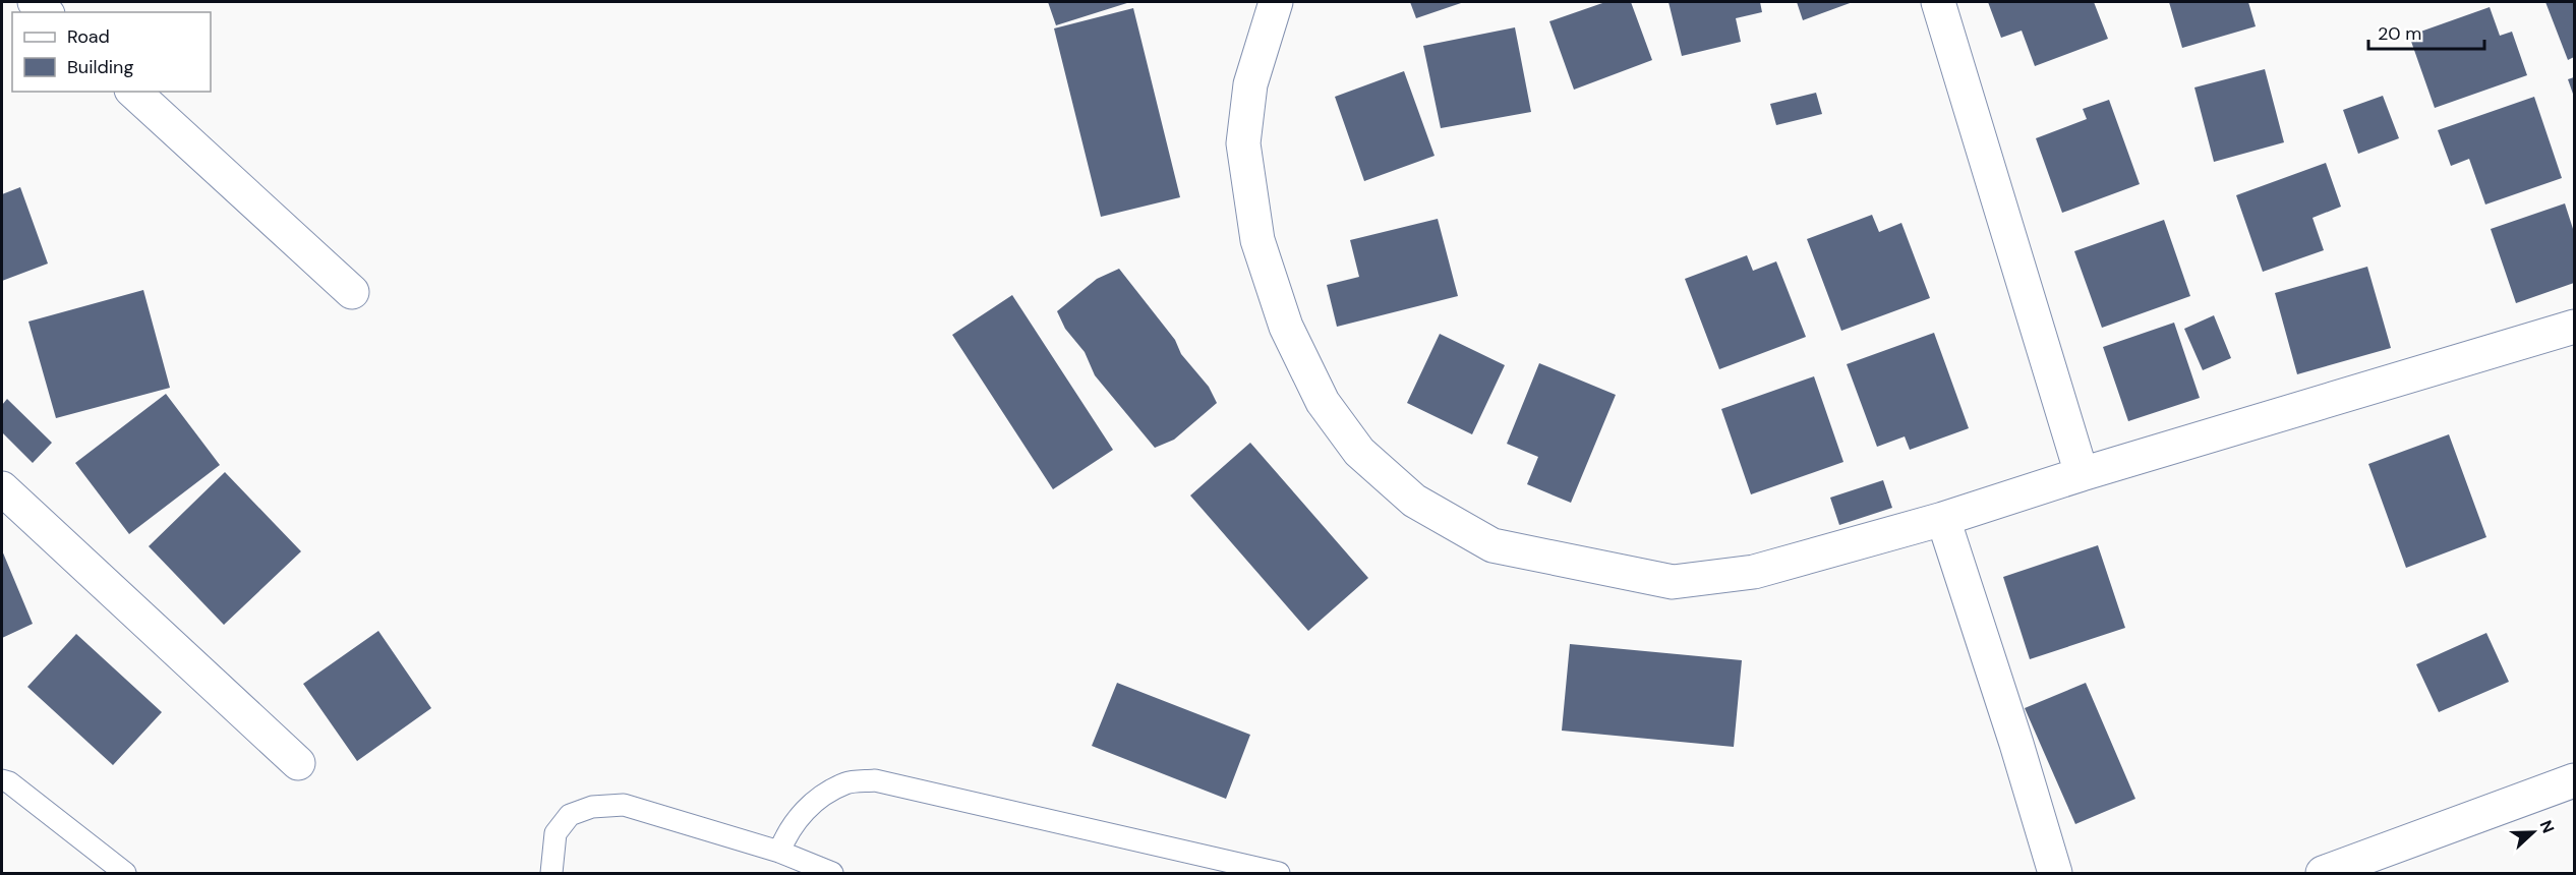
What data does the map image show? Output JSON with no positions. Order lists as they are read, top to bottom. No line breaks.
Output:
{"legend":["Road","Building"],"scale_bar":"20 m","north":"right"}
